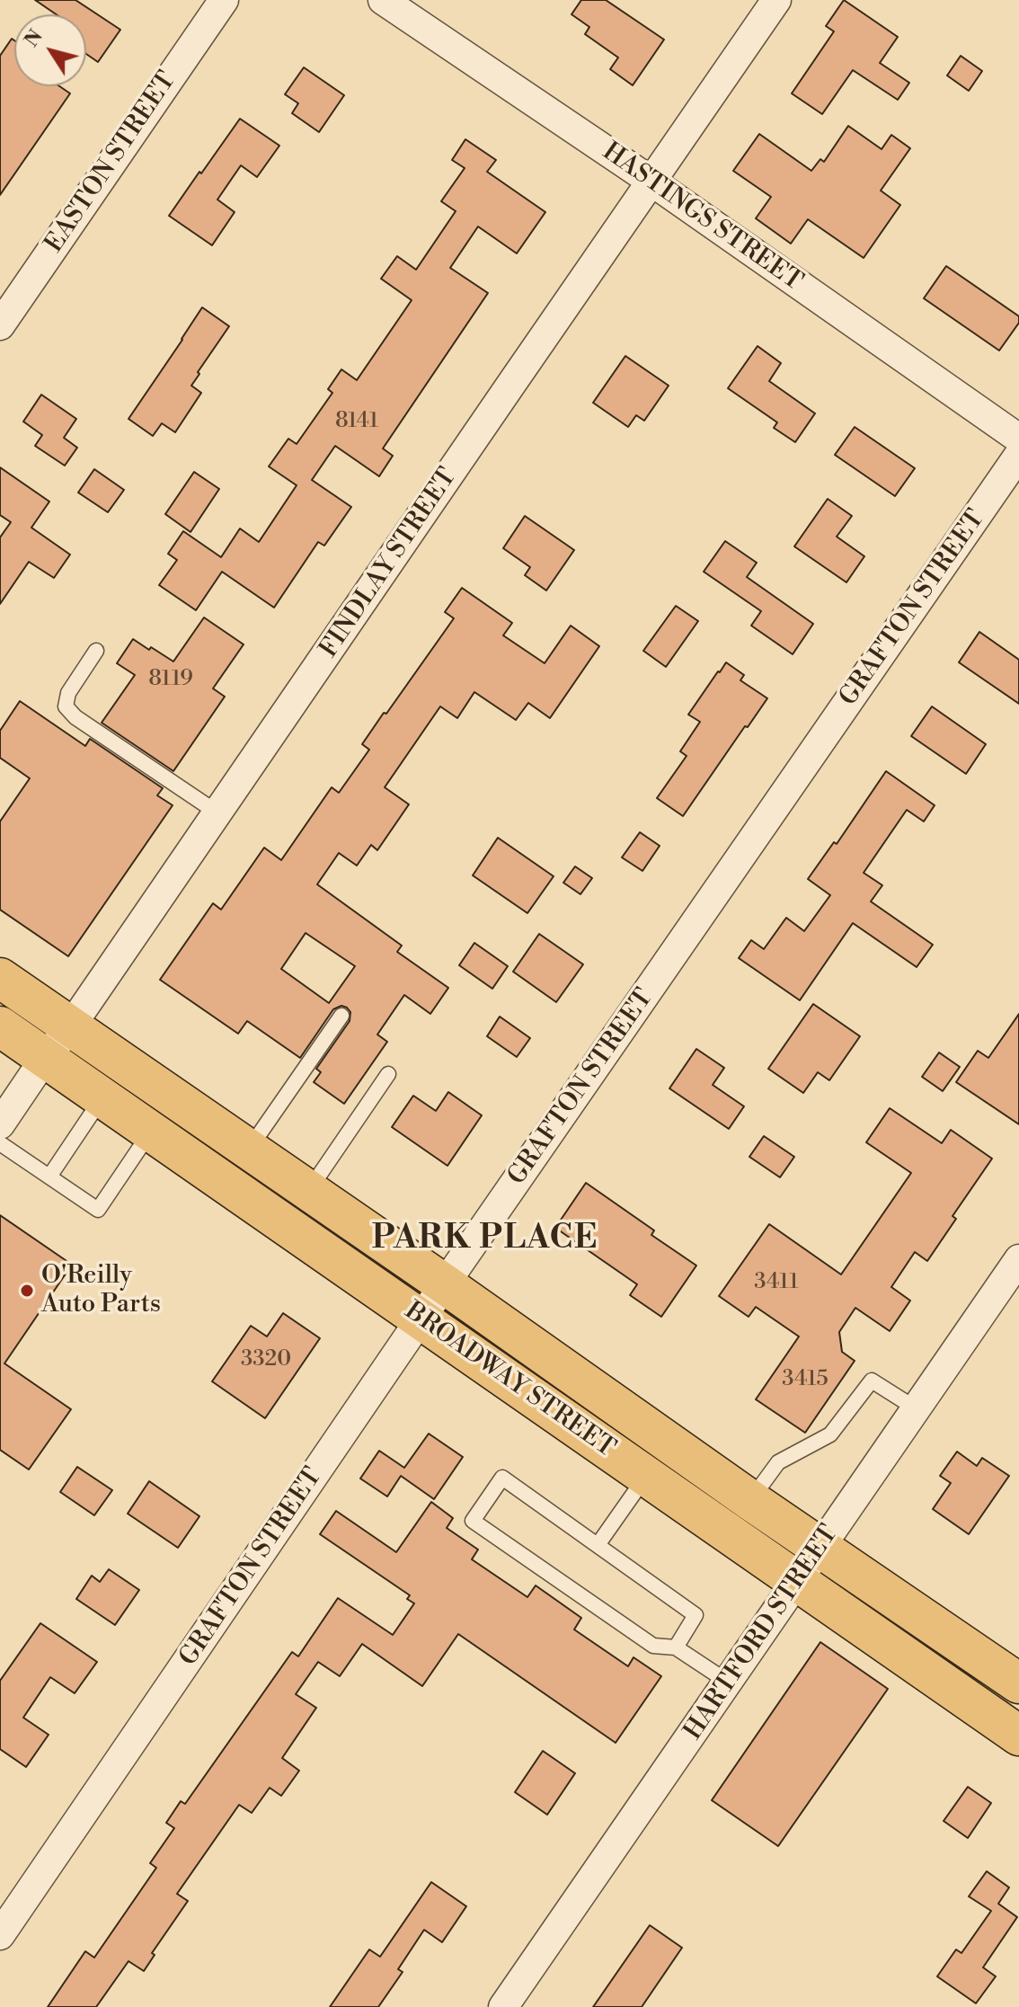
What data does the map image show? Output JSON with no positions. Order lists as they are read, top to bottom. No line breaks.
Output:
{"streets":{"main road":["BROADWAY STREET"],"street":["EASTON STREET","HASTINGS STREET","FINDLAY STREET","GRAFTON STREET","HARTFORD STREET"]},"crossings":[["HASTINGS STREET","FINDLAY STREET"],["FINDLAY STREET","BROADWAY STREET"],["GRAFTON STREET","BROADWAY STREET"],["BROADWAY STREET","HARTFORD STREET"]],"districts":["PARK PLACE"],"places":["O'Reilly Auto Parts"],"house_numbers":["8141","8119","3411","3320","3415"],"north":"top left"}
